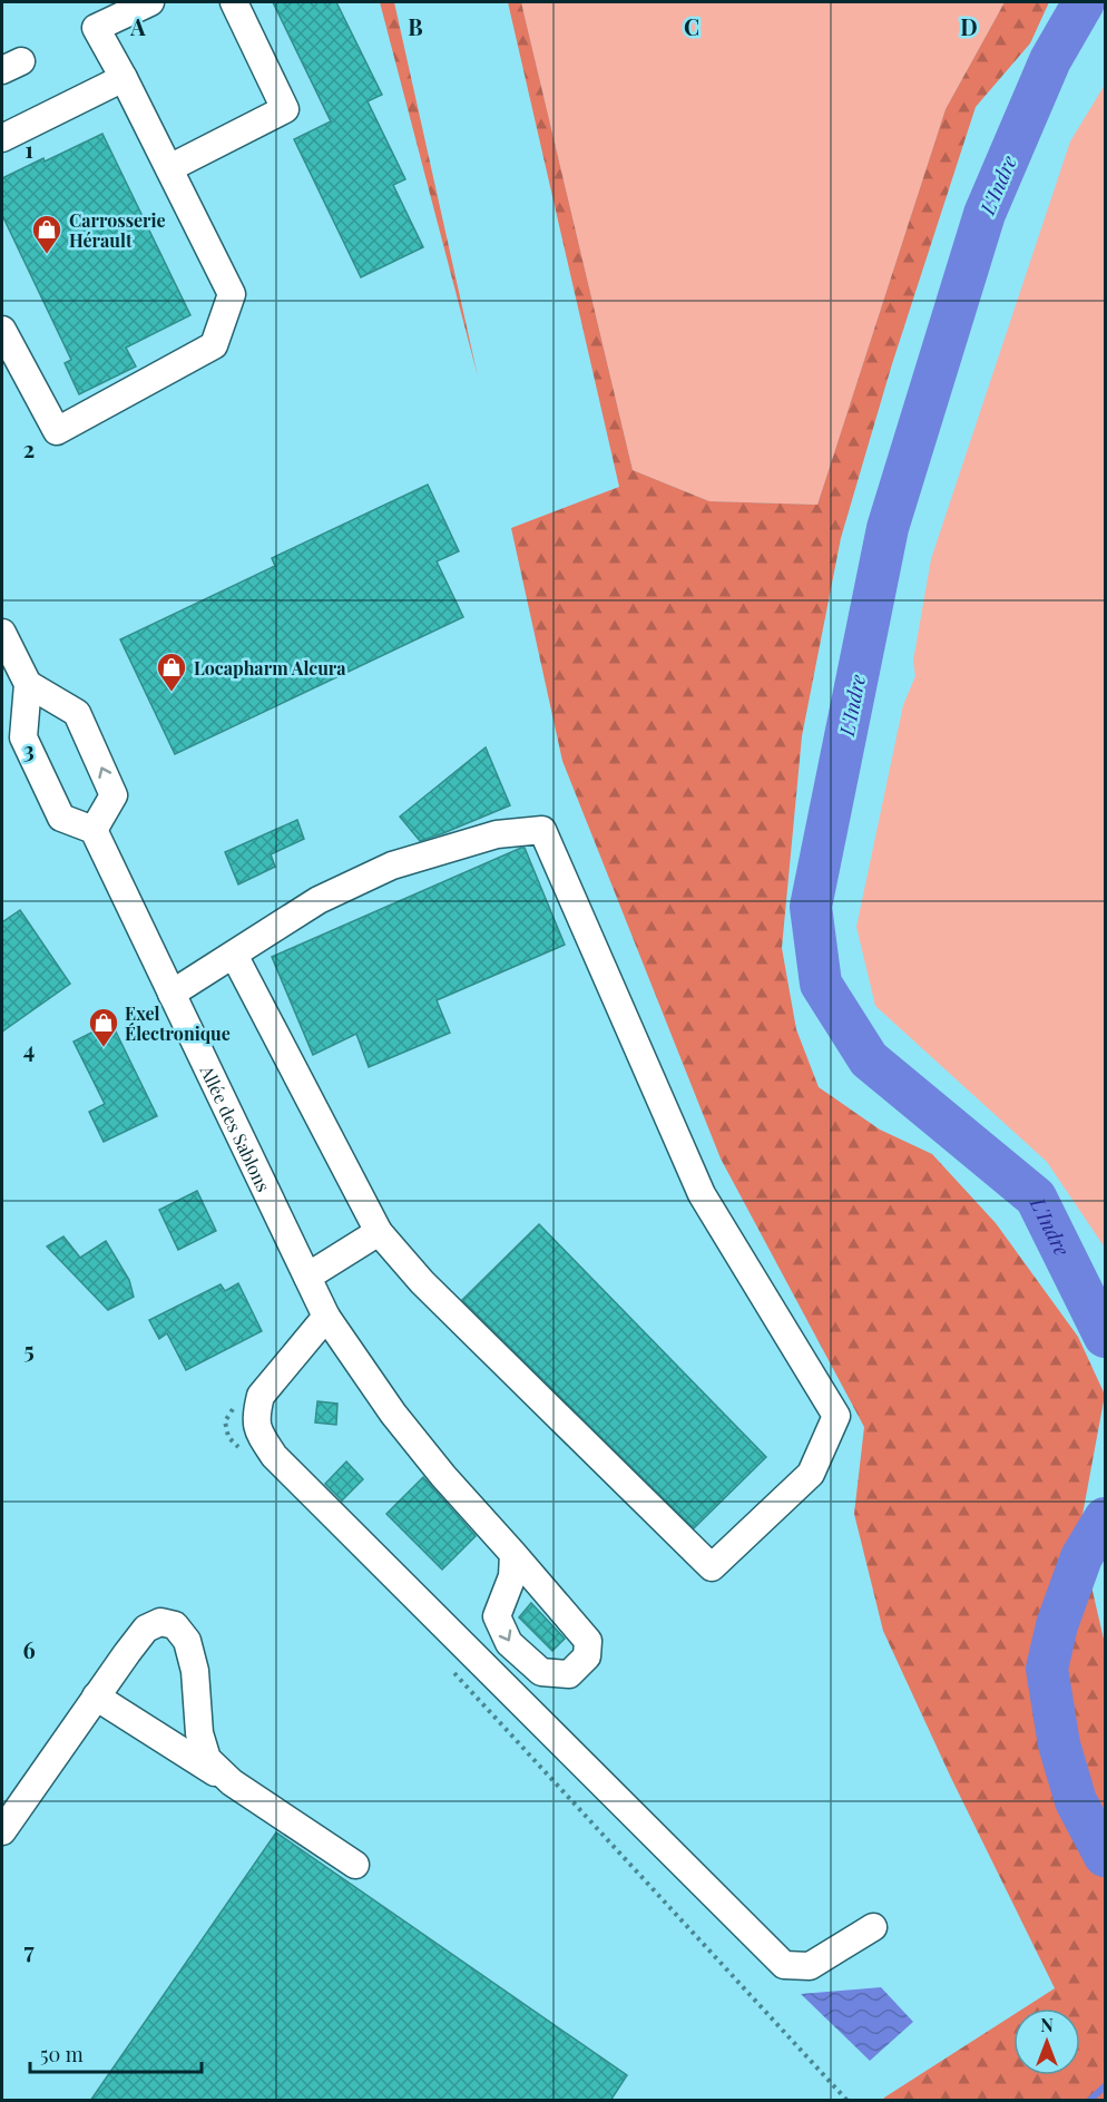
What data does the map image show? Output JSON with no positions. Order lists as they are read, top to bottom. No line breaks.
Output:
{"streets":{"street":["Allée des Sablons"]},"water":["L'Indre"],"places":{"shop":["Carrosserie Hérault","Locapharm Alcura","Exel Électronique"]},"scale_bar":"50 m","north":"top","grid":{"columns":["A","B","C","D"],"rows":["1","2","3","4","5","6","7"]}}
